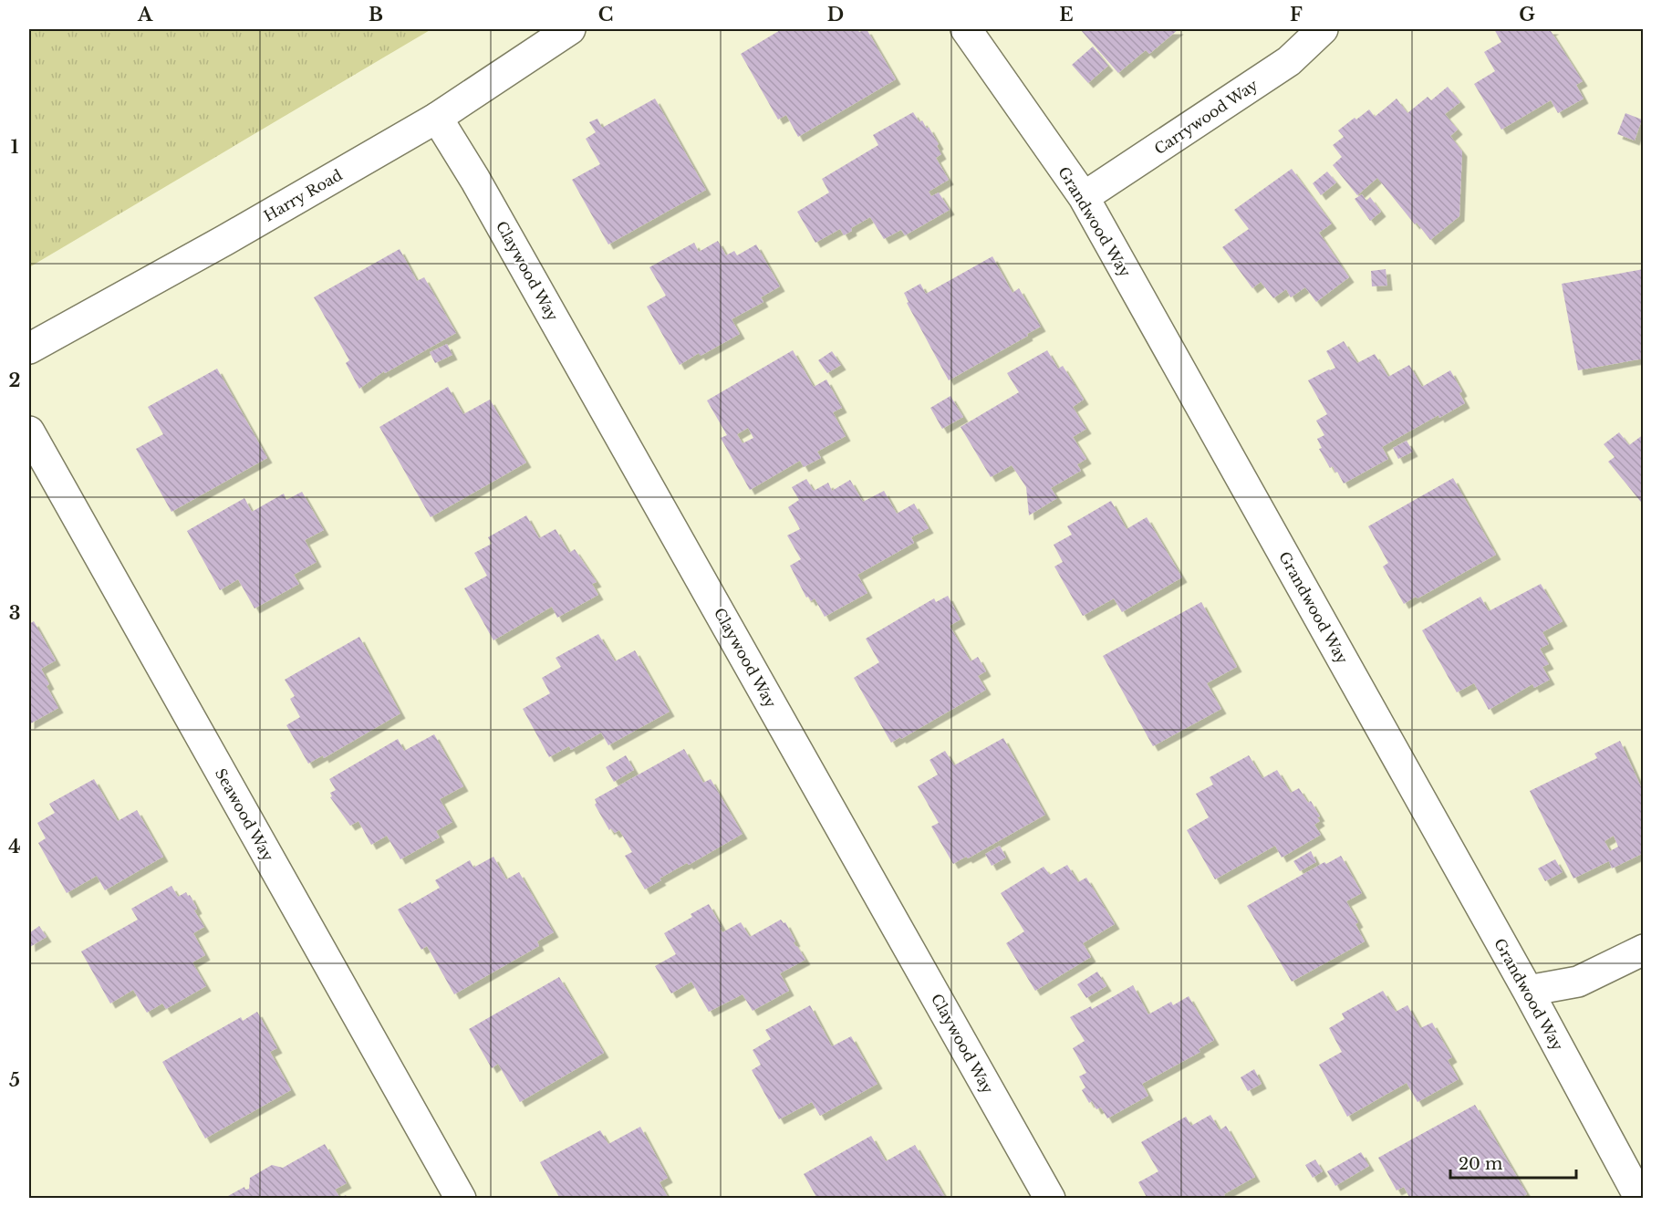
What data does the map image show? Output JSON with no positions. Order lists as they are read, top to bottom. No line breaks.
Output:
{"streets":{"street":["Carrywood Way","Harry Road","Grandwood Way","Claywood Way","Seawood Way"]},"crossings":[["Carrywood Way","Grandwood Way"],["Harry Road","Claywood Way"]],"scale_bar":"20 m","grid":{"columns":["A","B","C","D","E","F","G"],"rows":["1","2","3","4","5"]}}
